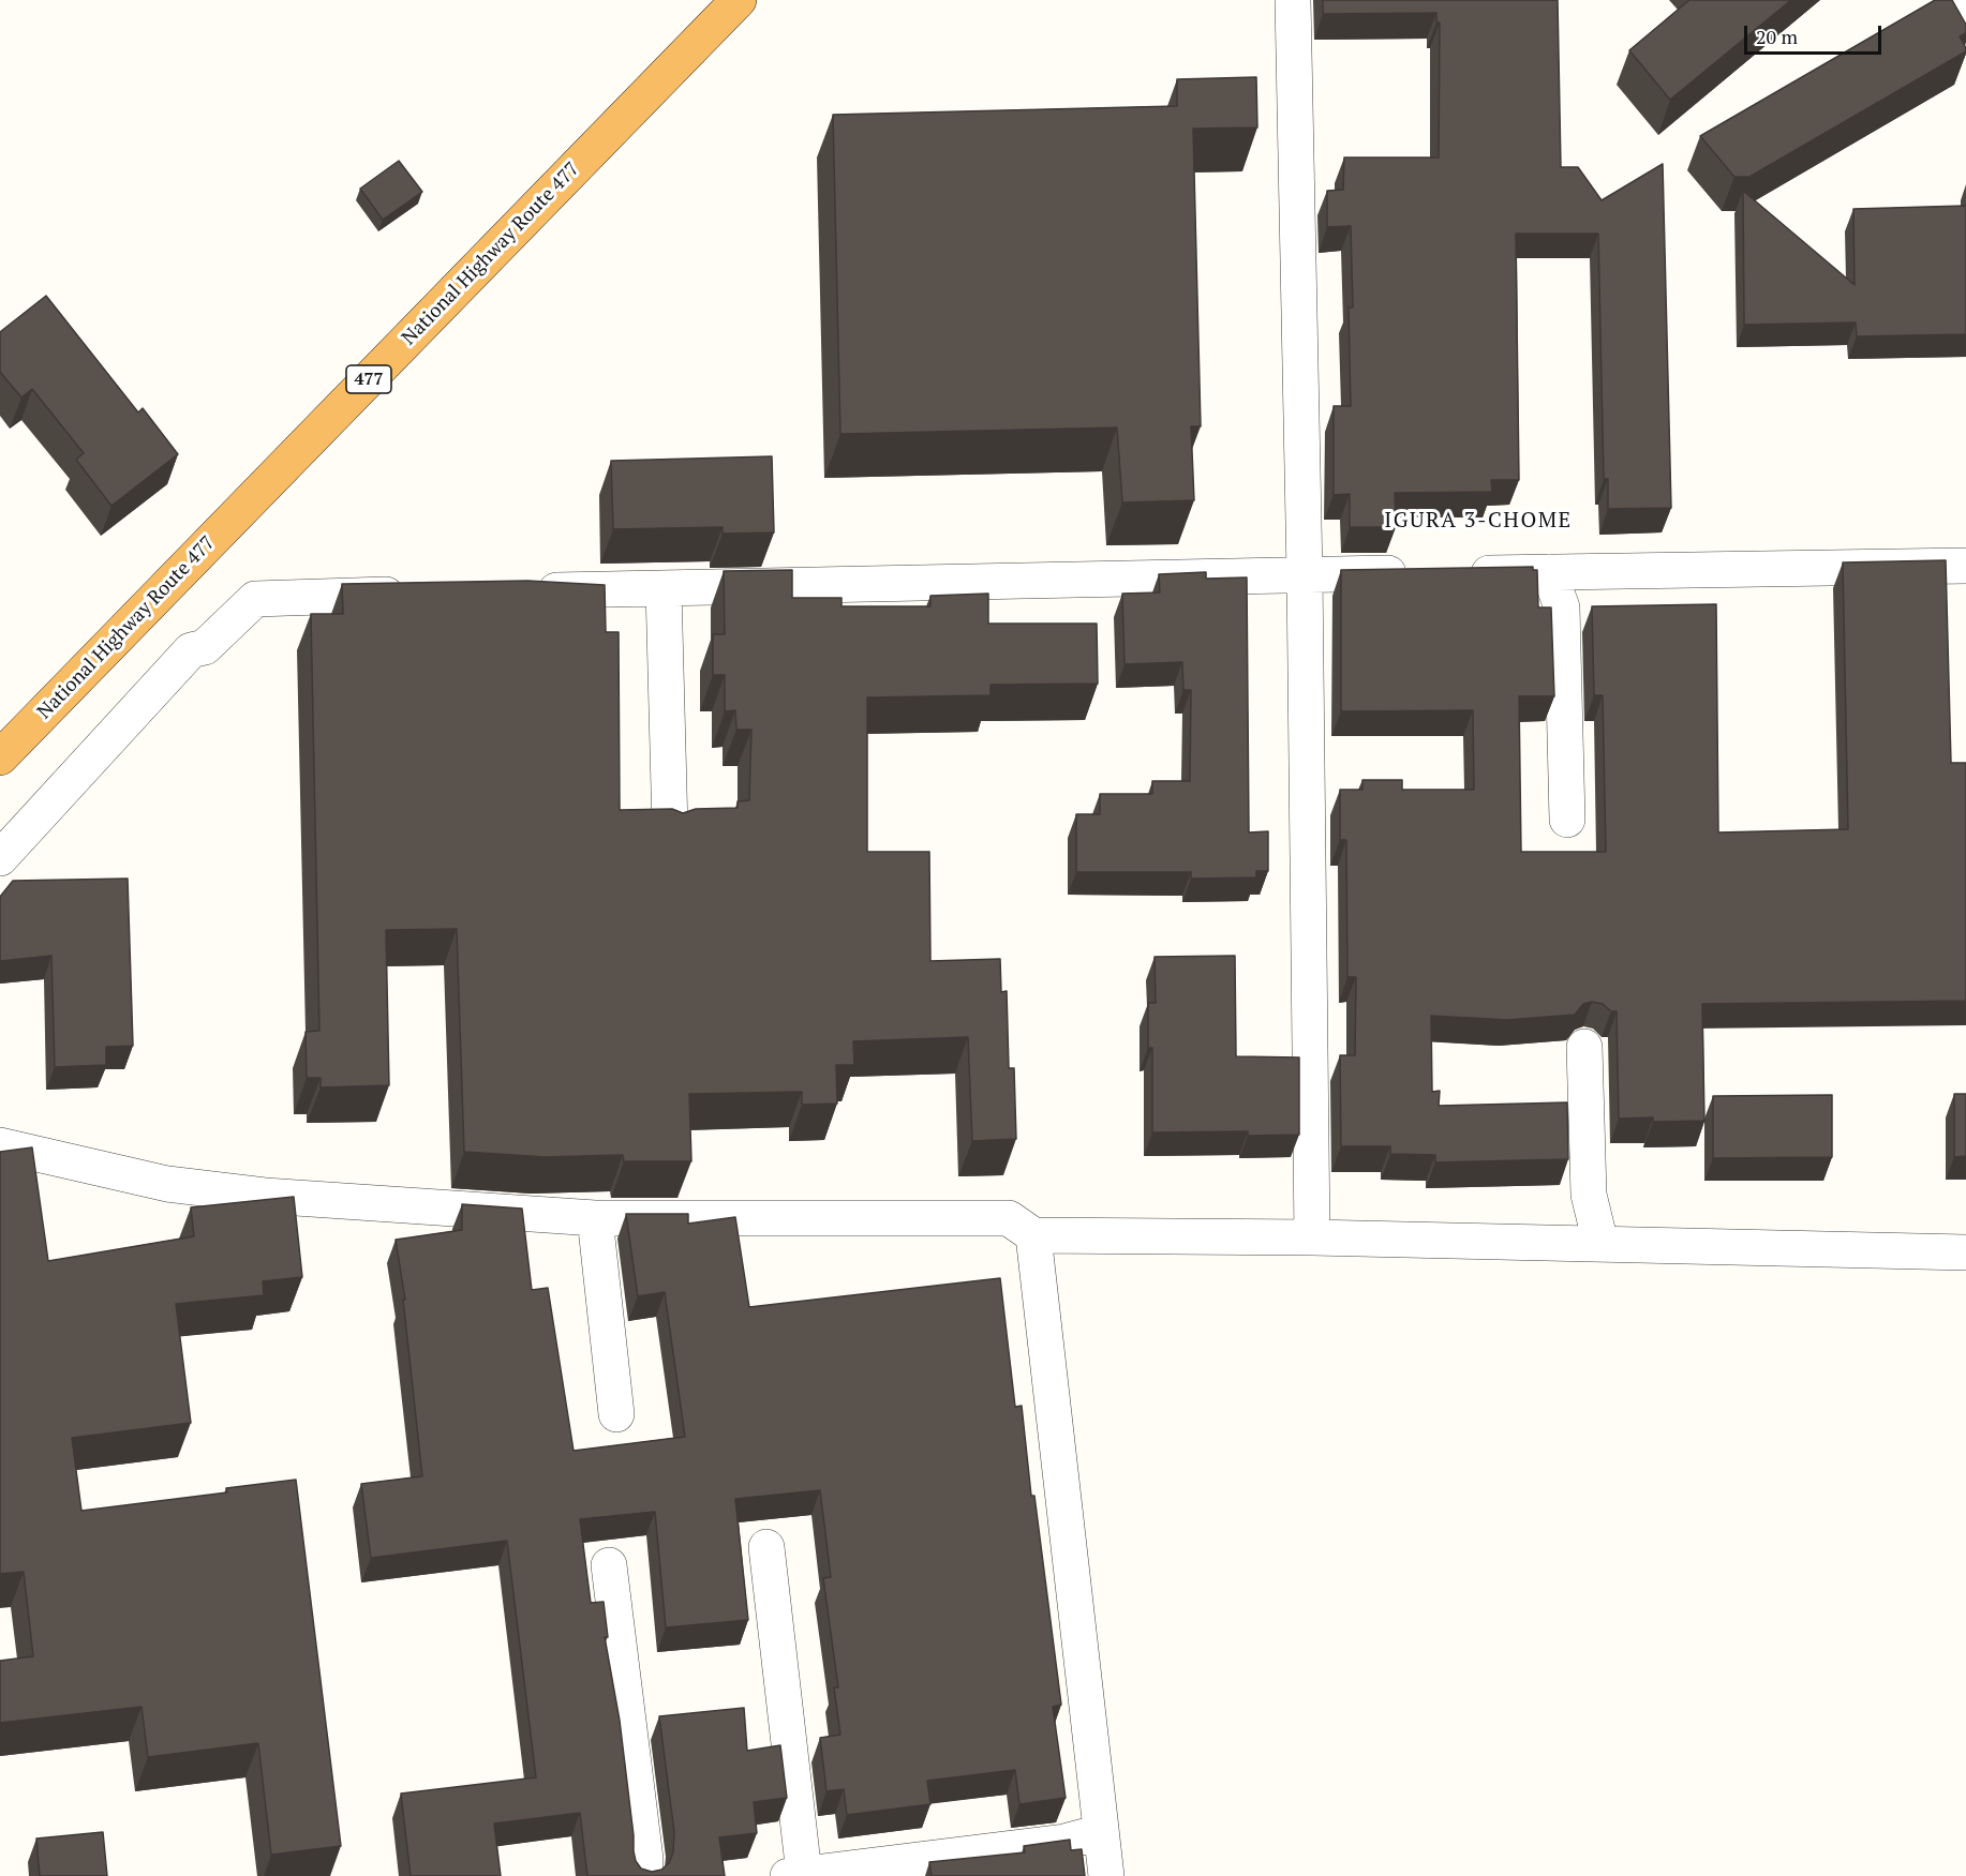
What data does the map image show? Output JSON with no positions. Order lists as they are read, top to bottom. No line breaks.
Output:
{"streets":{"highway":["National Highway Route 477","477"]},"districts":["IGURA 3-CHOME"],"scale_bar":"20 m"}
